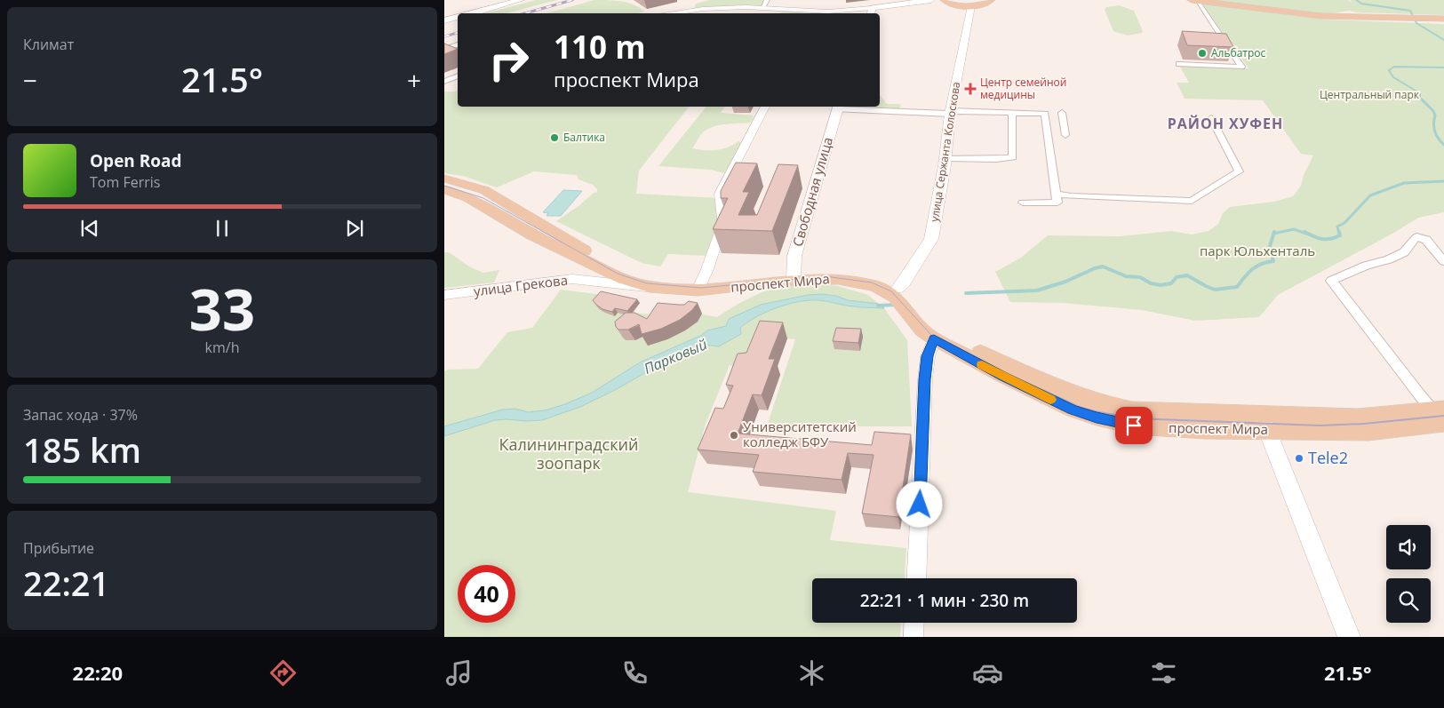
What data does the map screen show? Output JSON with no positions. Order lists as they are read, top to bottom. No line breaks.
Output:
{"streets":{"main road":["улица Сержанта Колоскова","Свободная улица","проспект Мира"],"street":["улица Грекова"]},"crossings":[["улица Сержанта Колоскова","проспект Мира"],["Свободная улица","проспект Мира"],["проспект Мира","улица Грекова"]],"districts":["РАЙОН ХУФЕН"],"water":["Парковый"],"parks":["Центральный парк","парк Юльхенталь","Калининградский зоопарк"],"places":{"other":["Альбатрос","Балтика","Университетский колледж БФУ","Tele2"],"health":["Центр семейной медицины"]},"page":{"tile":["Климат",["33","km/h"],["Запас хода · 37%","185 km"],["Прибытие","22:21"]],"turn":["110 m","проспект Мира"],"heat":["−","21.5°","+"],"song":["Open Road","Tom Ferris"],"limit":"40","trip":"22:21 · 1 мин · 230 m","tabs":["22:20","21.5°"]}}
